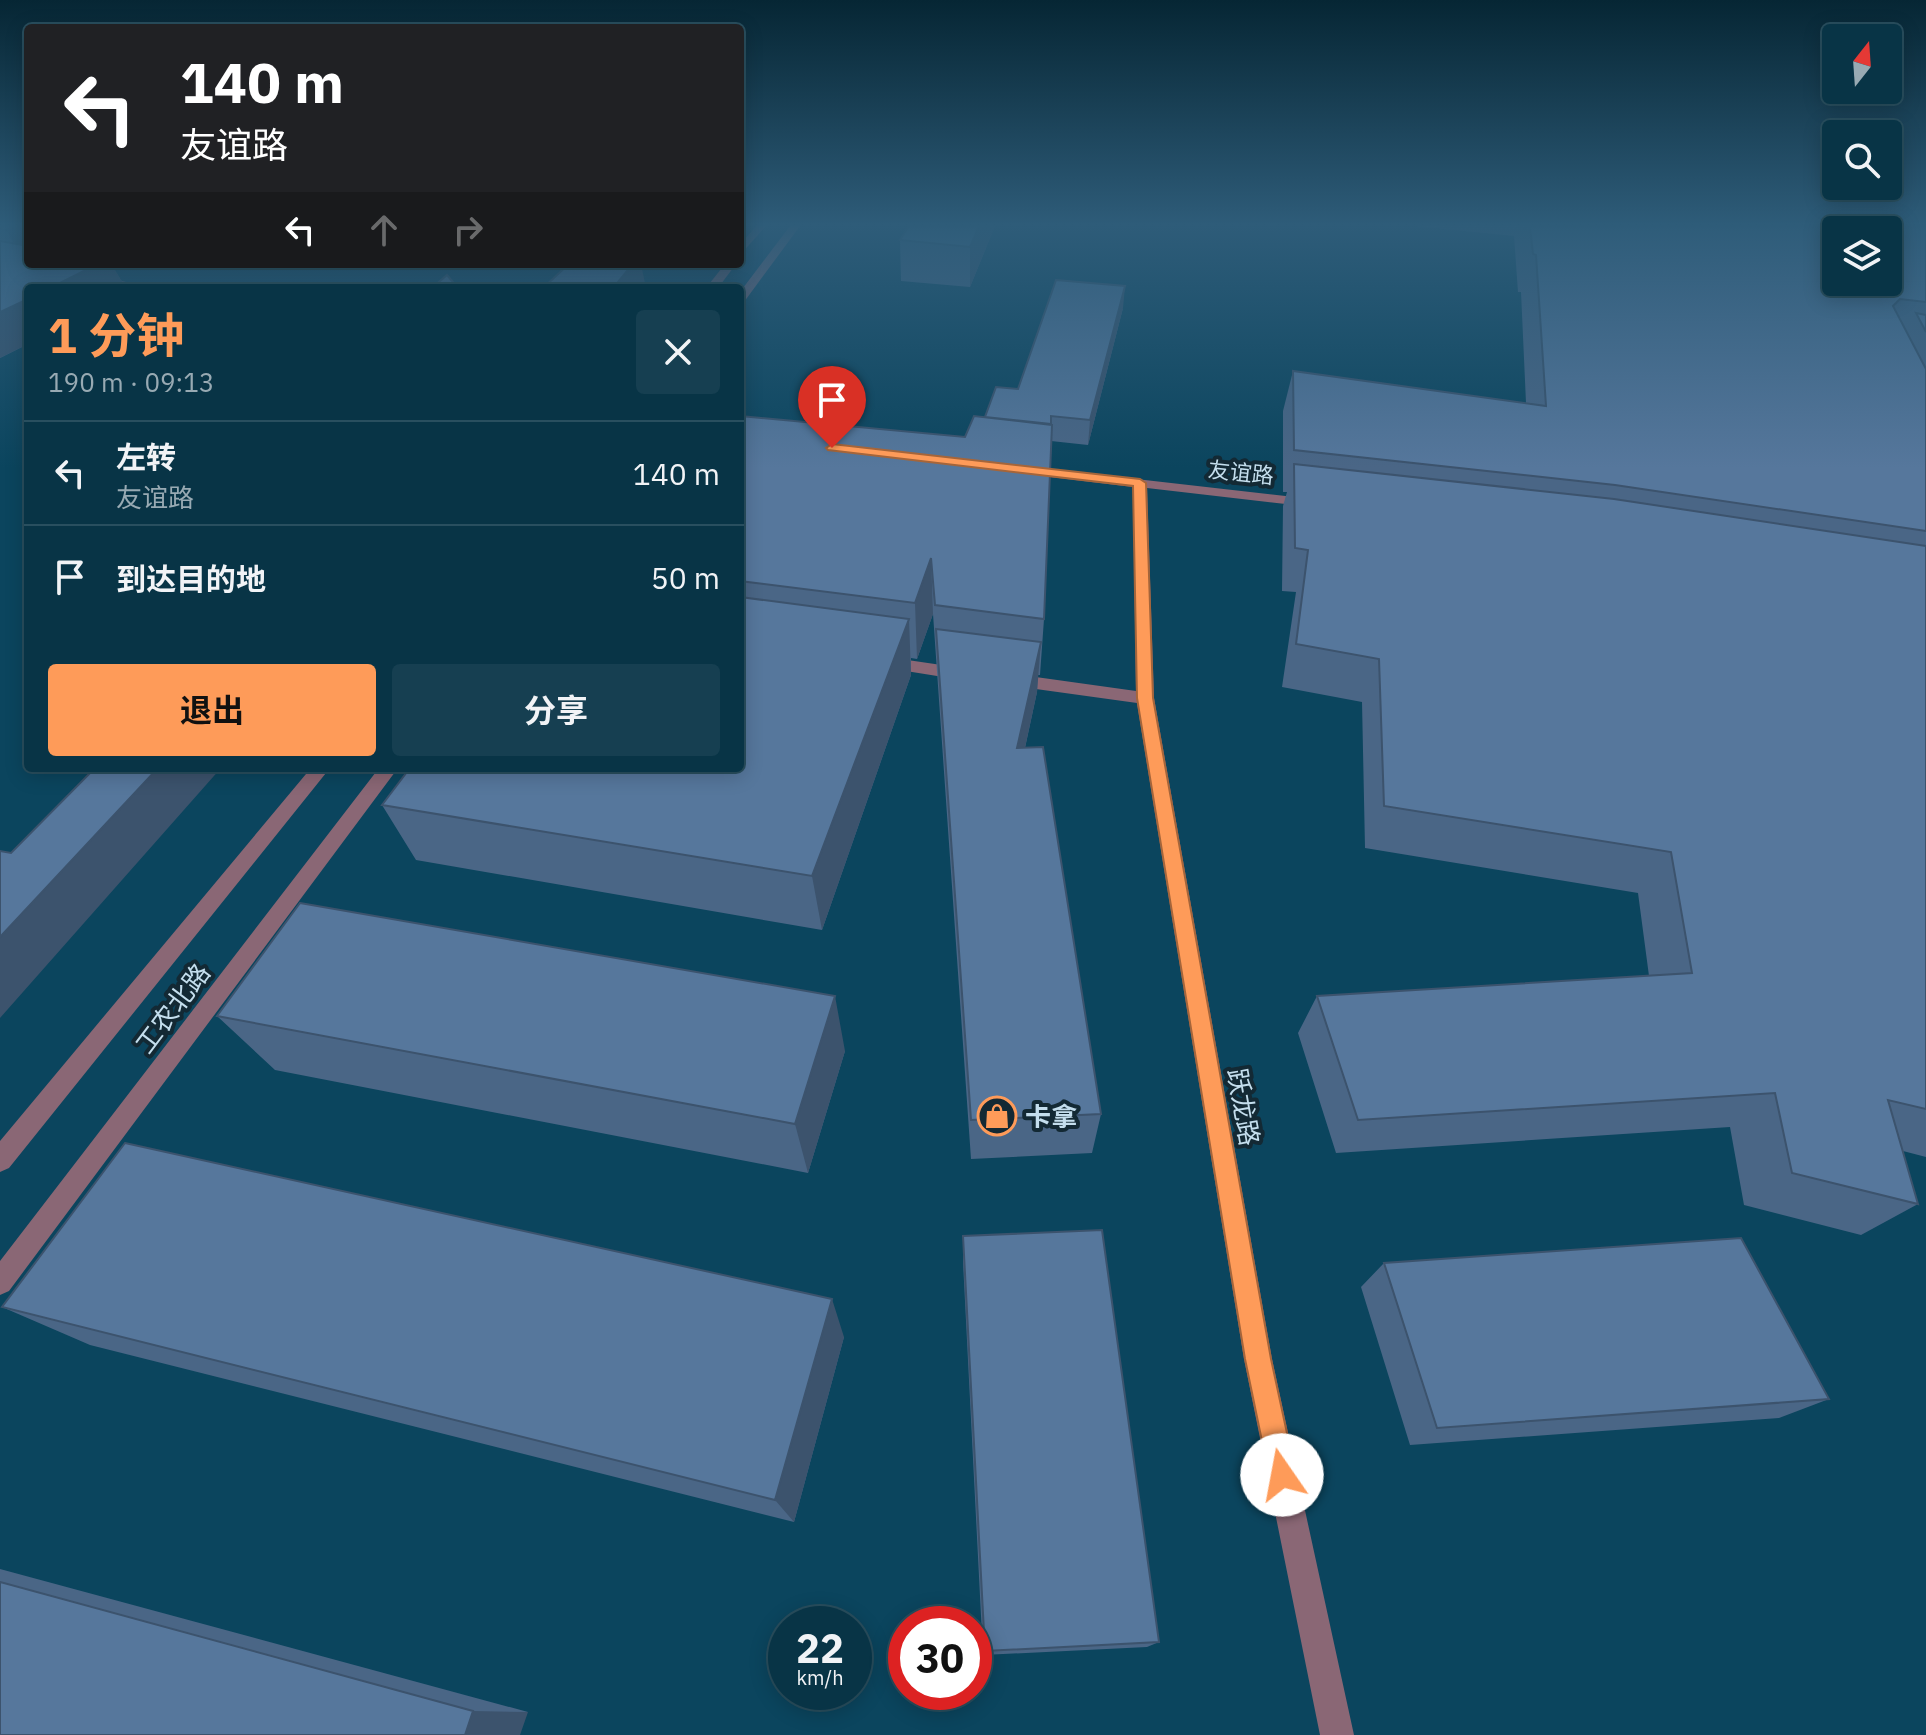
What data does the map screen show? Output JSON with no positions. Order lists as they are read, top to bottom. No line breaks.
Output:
{"streets":{"street":["友谊路","工农北路","跃龙路"]},"crossings":[["友谊路","跃龙路"]],"places":{"shop":["卡拿"]},"north":"top","page":{"turn":["140 m","友谊路"],"heading":["1 分钟","190 m · 09:13"],"list":[{"name":"左转","note":"友谊路","value":"140 m"},{"name":"到达目的地","value":"50 m"}],"buttons":["退出","分享"],"speed":"22 km/h","limit":"30"}}
